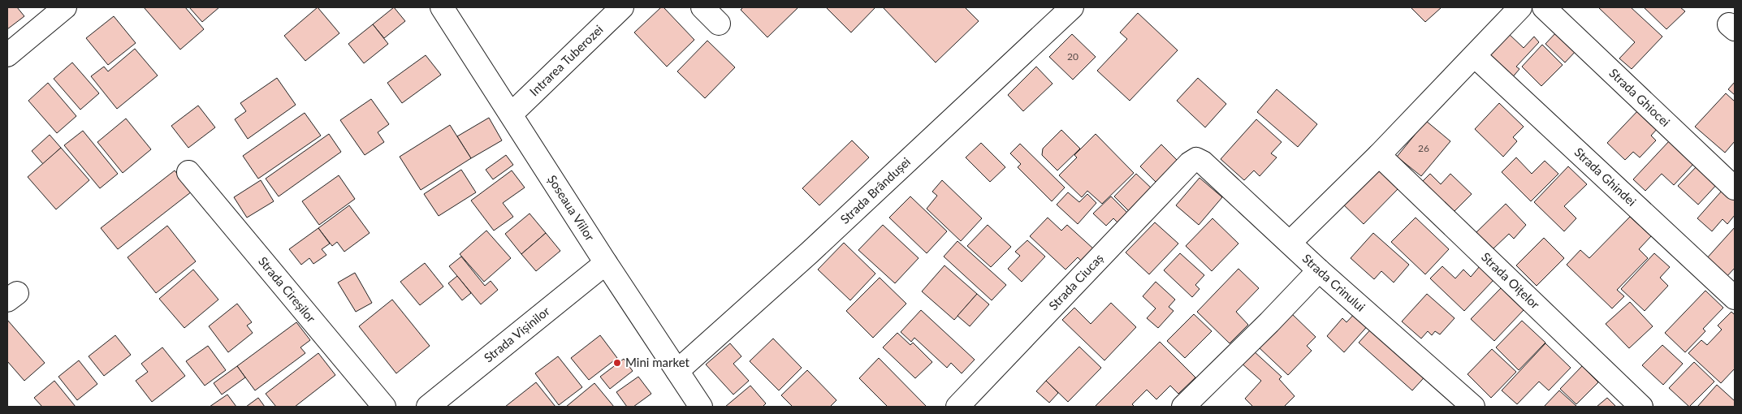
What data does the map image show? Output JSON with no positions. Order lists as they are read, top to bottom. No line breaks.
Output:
{"streets":{"street":["Intrarea Tuberozei","Strada Ghiocei","Strada Ghindei","Strada Brândușei","Șoseaua Viilor","Strada Oițelor","Strada Ciucaș","Strada Crinului","Strada Cireșilor","Strada Vișinilor"]},"crossings":[["Intrarea Tuberozei","Șoseaua Viilor"],["Strada Brândușei","Șoseaua Viilor"],["Șoseaua Viilor","Strada Vișinilor"],["Strada Ciucaș","Strada Crinului"]],"places":["Mini market"],"house_numbers":["20","26"]}
